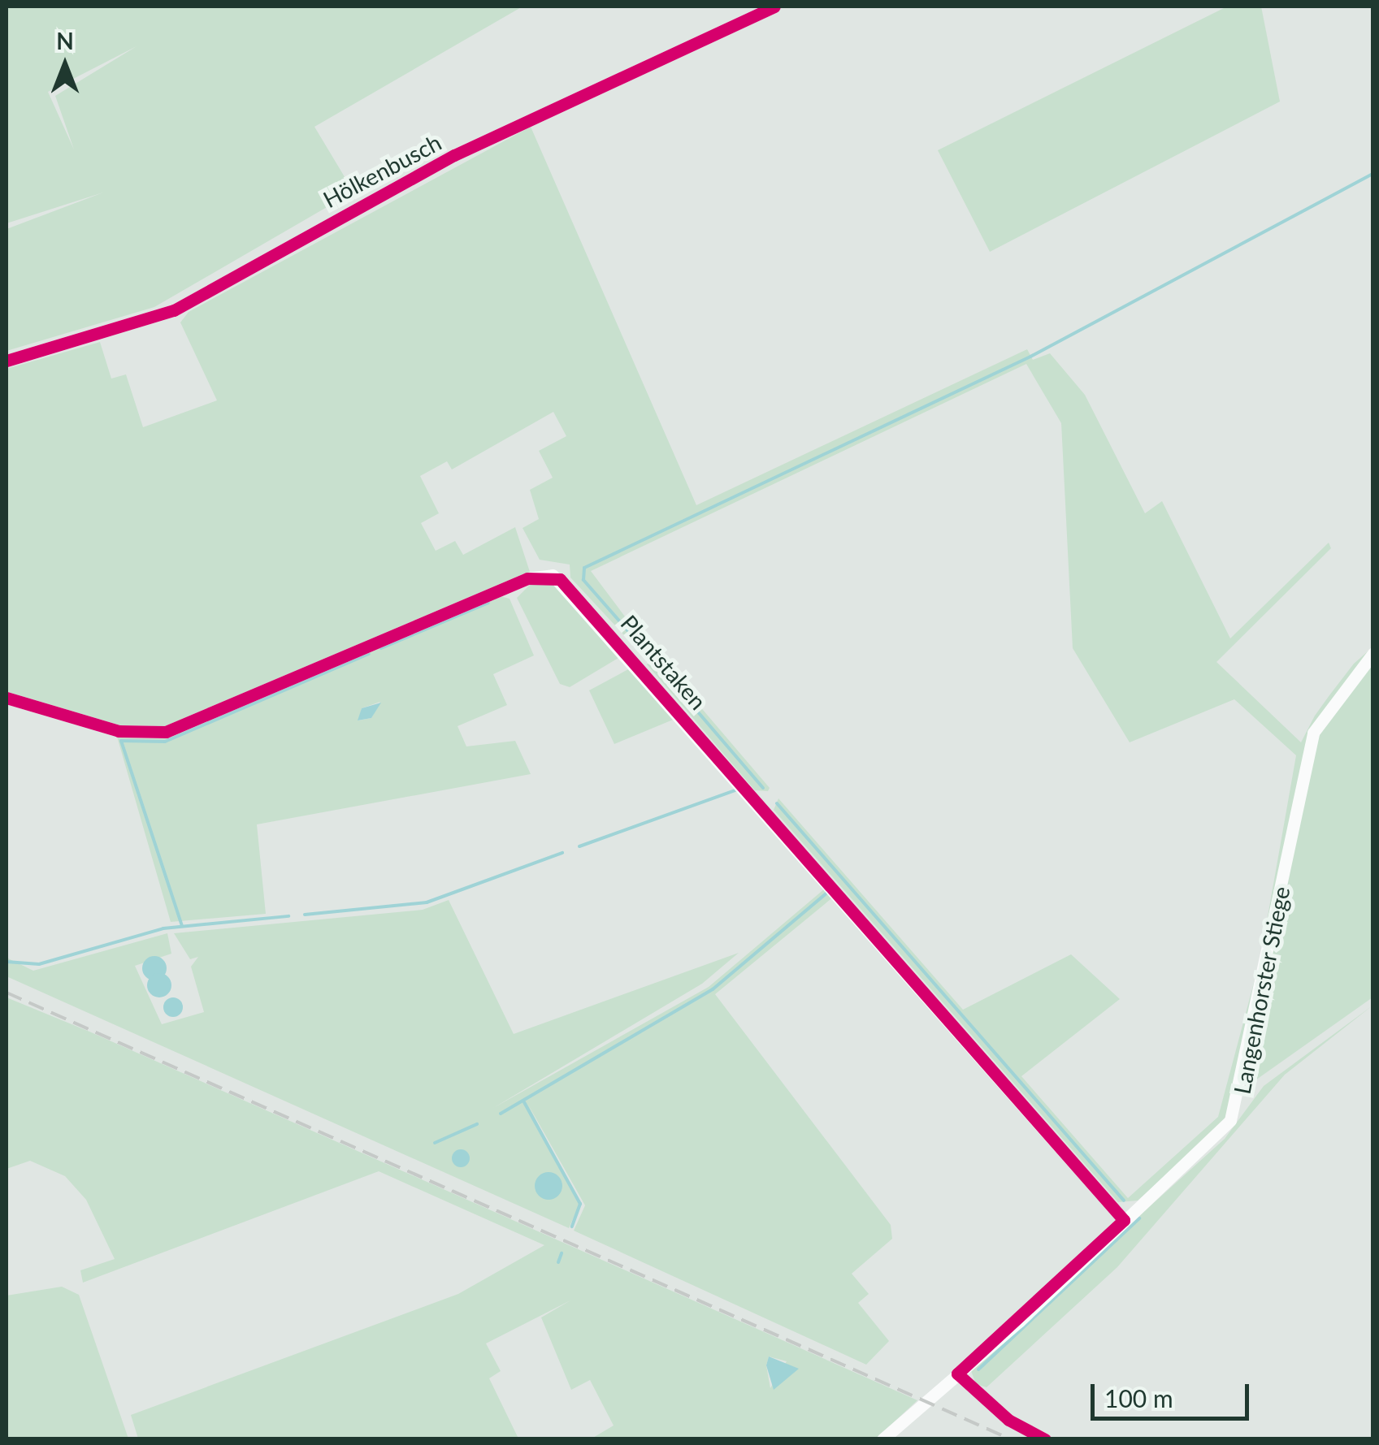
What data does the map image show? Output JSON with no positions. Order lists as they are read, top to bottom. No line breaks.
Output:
{"streets":{"street":["Hölkenbusch","Plantstaken","Langenhorster Stiege"]},"crossings":[["Plantstaken","Langenhorster Stiege"]],"scale_bar":"100 m","north":"top"}
